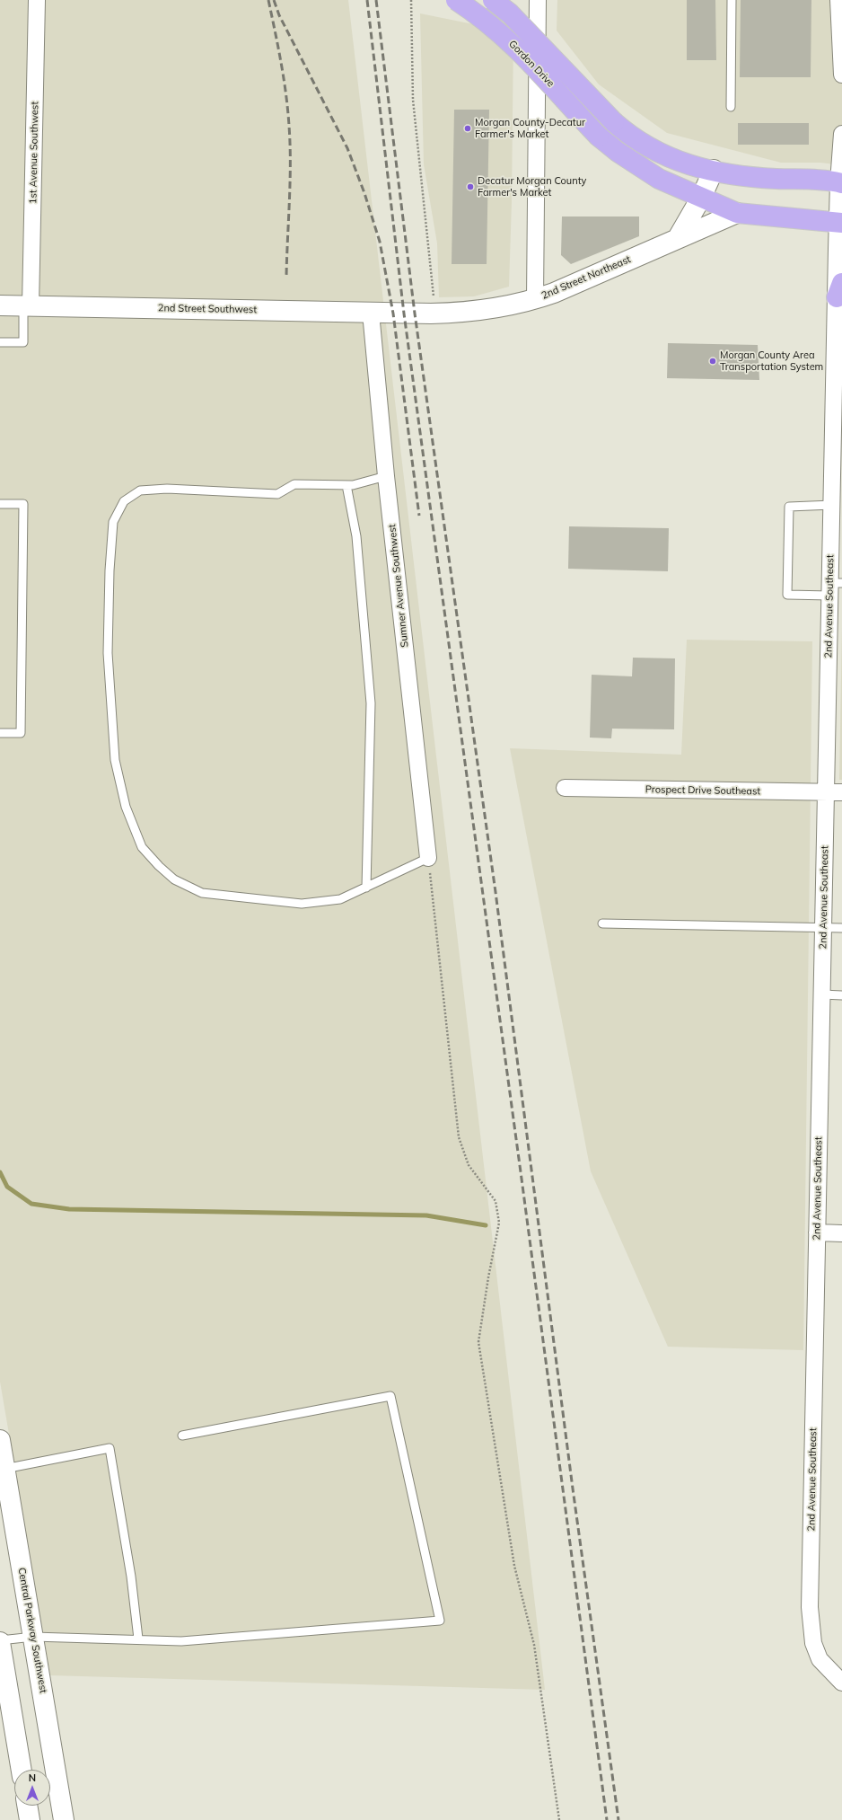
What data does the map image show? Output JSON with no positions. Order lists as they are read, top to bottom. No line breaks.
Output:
{"streets":{"main road":["Gordon Drive"],"street":["1st Avenue Southwest","2nd Street Northeast","2nd Street Southwest","Sumner Avenue Southwest","2nd Avenue Southeast","Prospect Drive Southeast","Central Parkway Southwest"]},"crossings":[["Gordon Drive","2nd Street Northeast"],["Gordon Drive","2nd Avenue Southeast"],["1st Avenue Southwest","2nd Street Southwest"],["2nd Street Northeast","2nd Street Southwest"],["2nd Street Southwest","Sumner Avenue Southwest"],["2nd Avenue Southeast","Prospect Drive Southeast"]],"places":["Morgan County-Decatur Farmer's Market","Decatur Morgan County Farmer's Market","Morgan County Area Transportation System"],"north":"top"}
